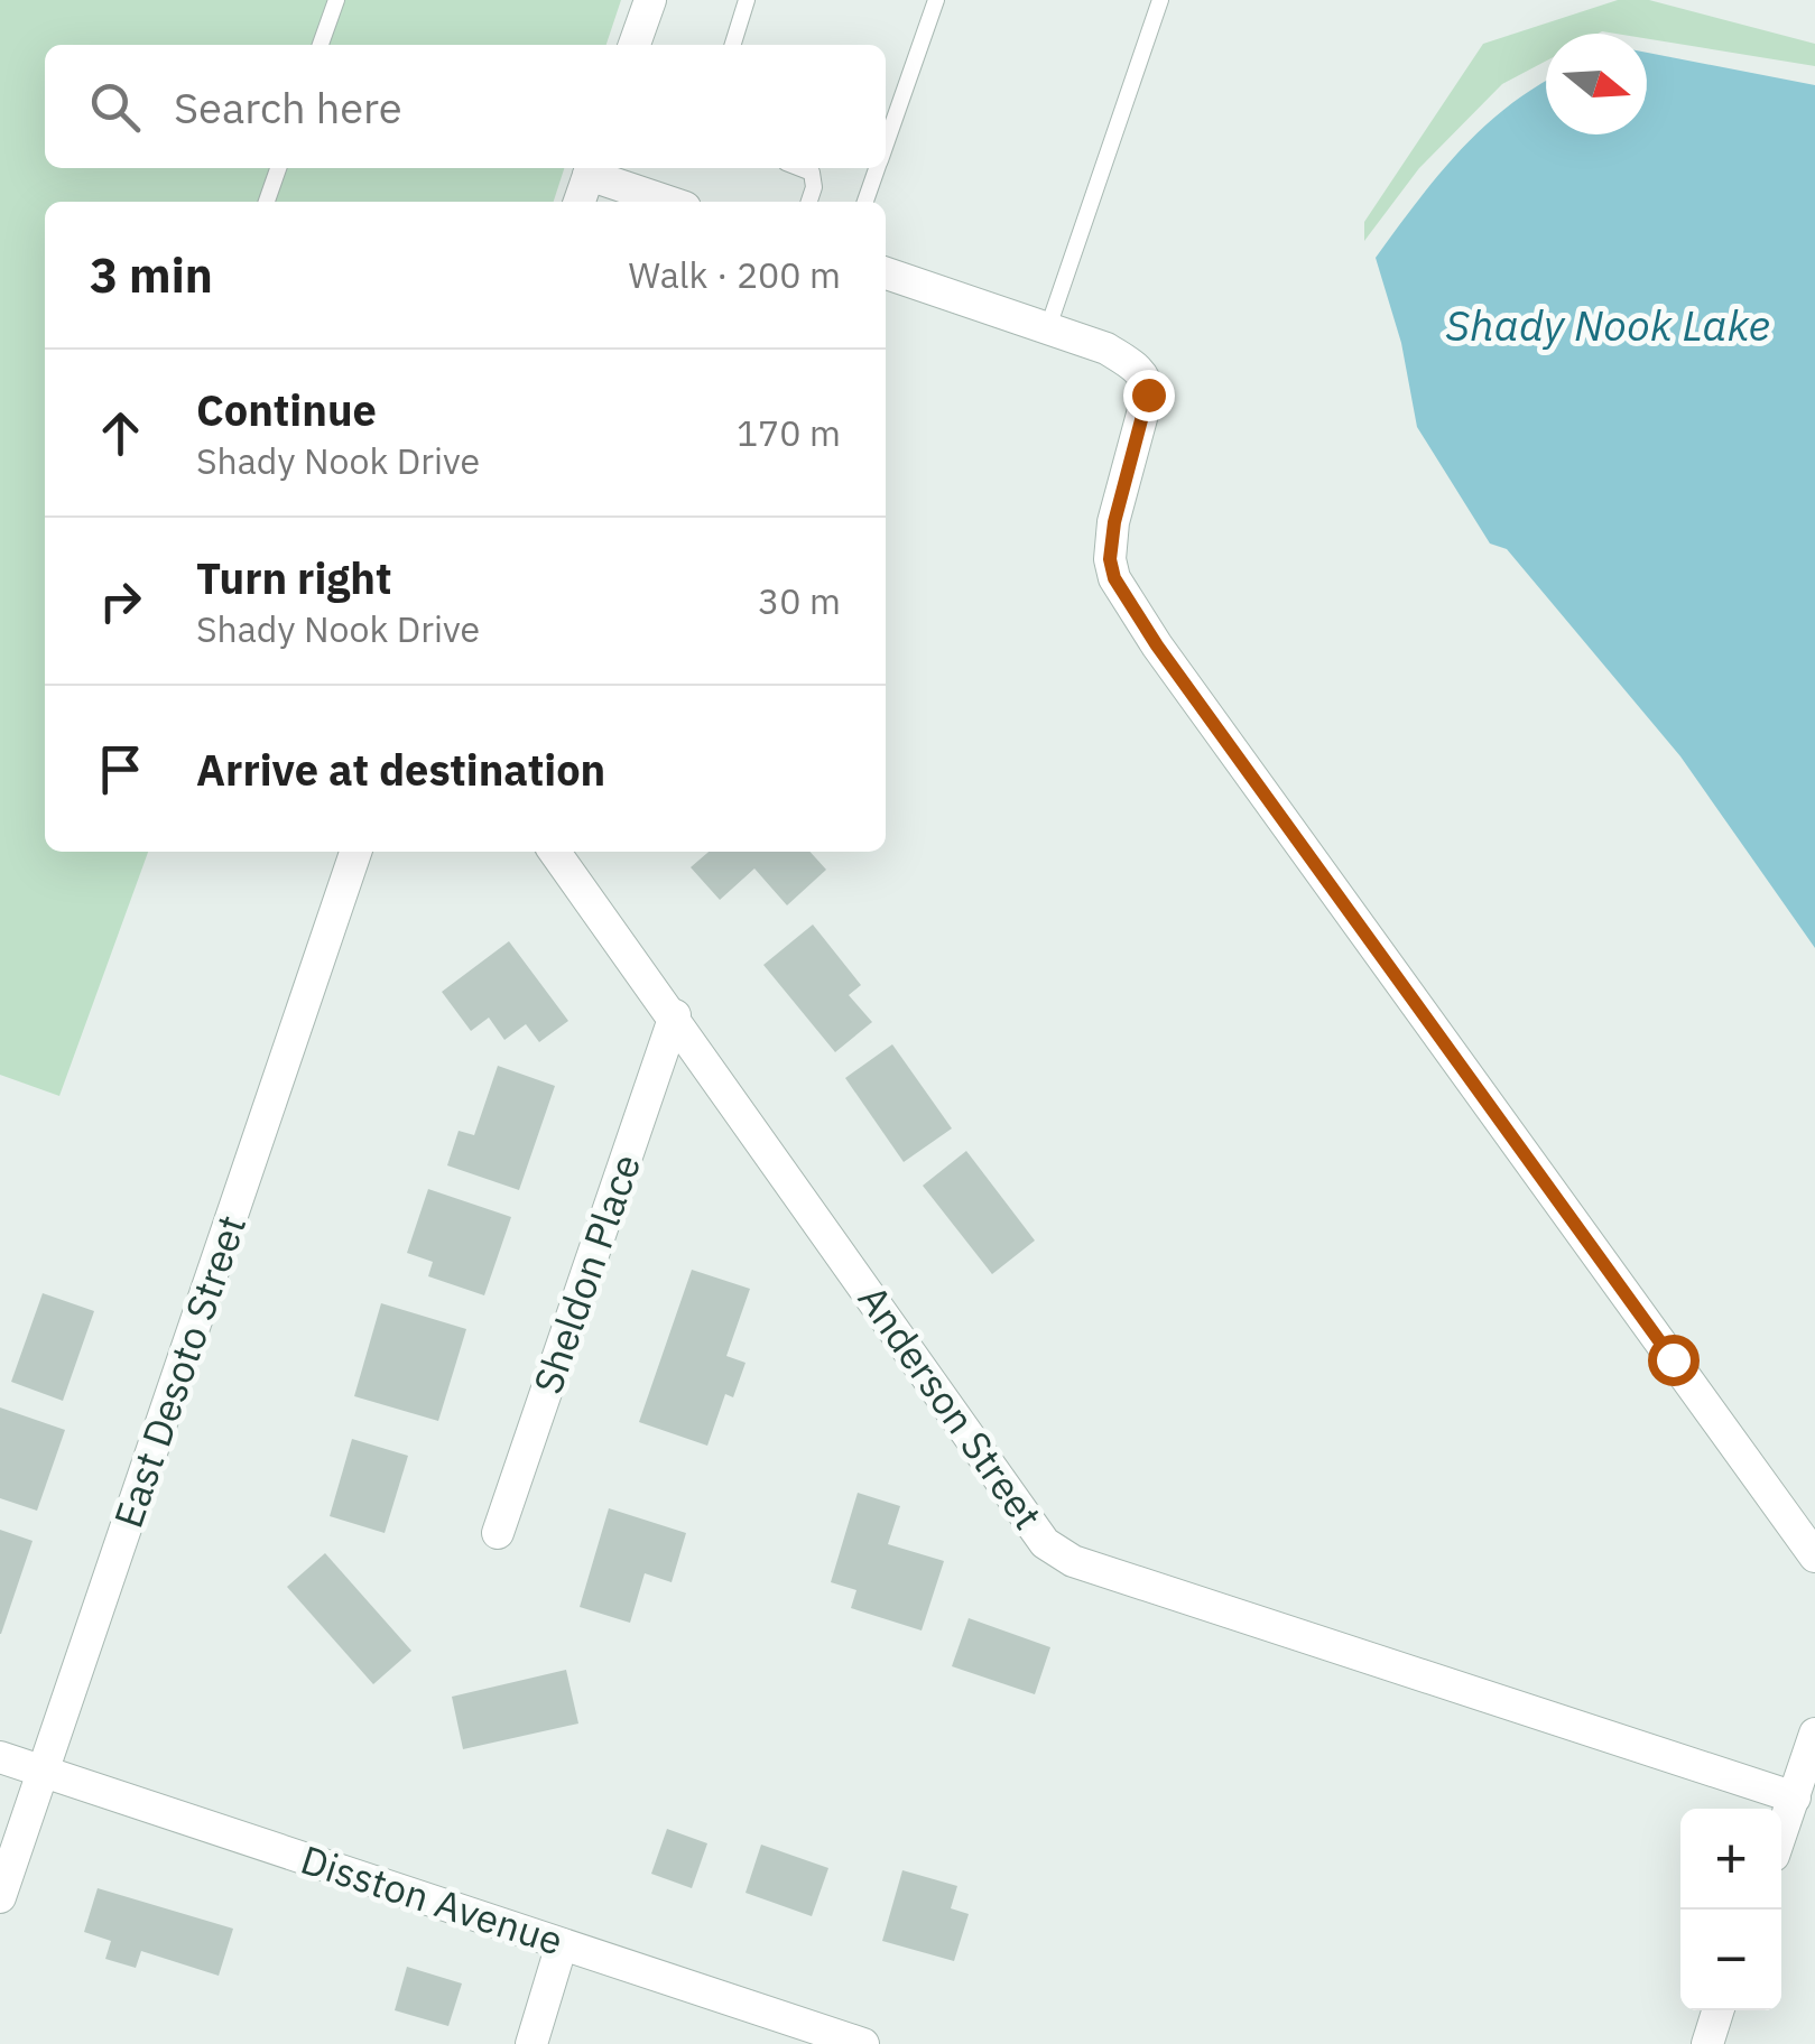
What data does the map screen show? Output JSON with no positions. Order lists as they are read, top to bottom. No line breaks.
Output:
{"streets":{"street":["Sheldon Place","East Desoto Street","Anderson Street","Disston Avenue"]},"crossings":[["Sheldon Place","Anderson Street"],["East Desoto Street","Disston Avenue"]],"water":["Shady Nook Lake"],"north":"right","page":{"search":"Search here","heading":["3 min","Walk · 200 m"],"list":[["Continue","Shady Nook Drive","170 m"],["Turn right","Shady Nook Drive","30 m"],"Arrive at destination"],"map_buttons":["+","−"]}}
